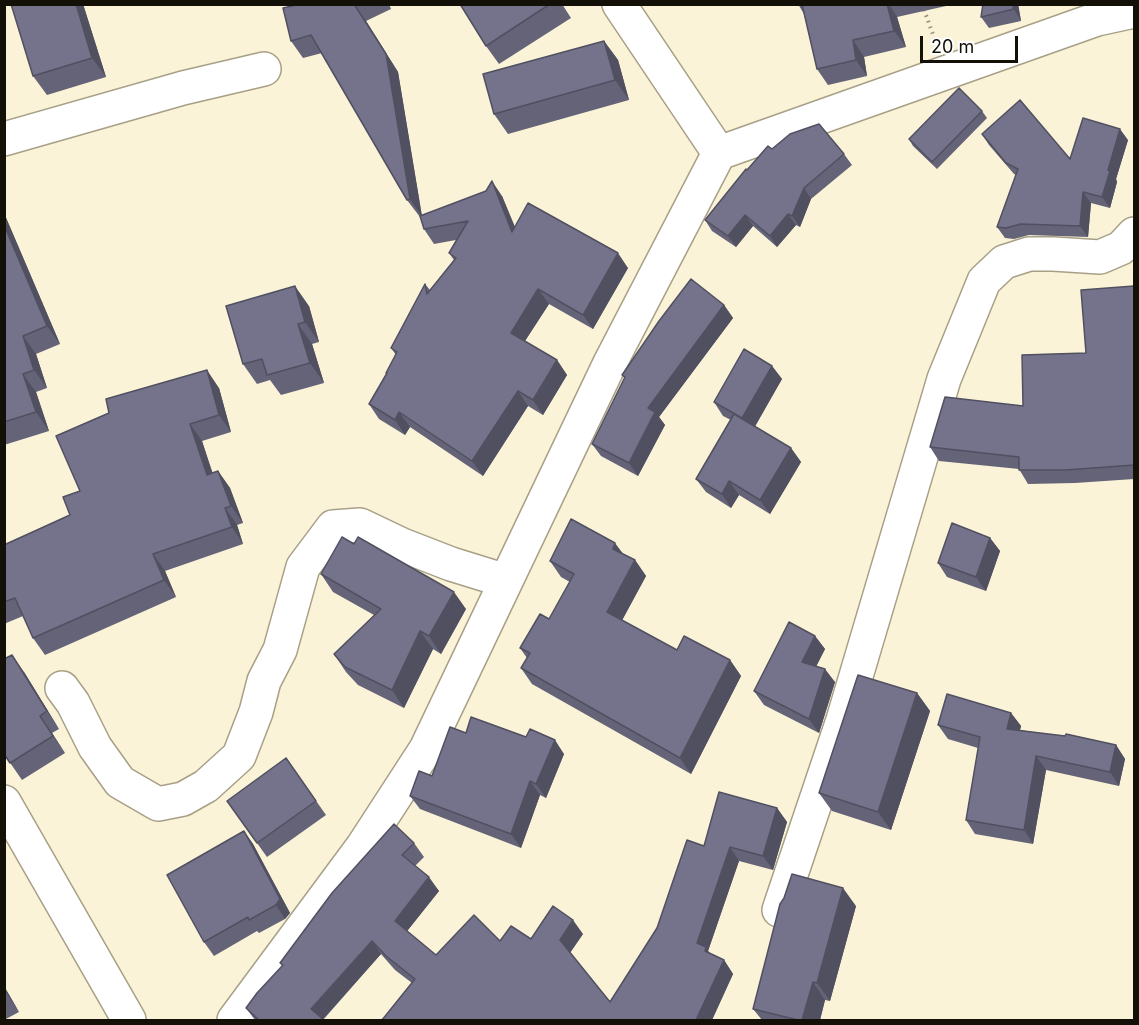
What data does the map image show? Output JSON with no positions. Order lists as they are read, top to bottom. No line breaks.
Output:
{"scale_bar":"20 m"}
